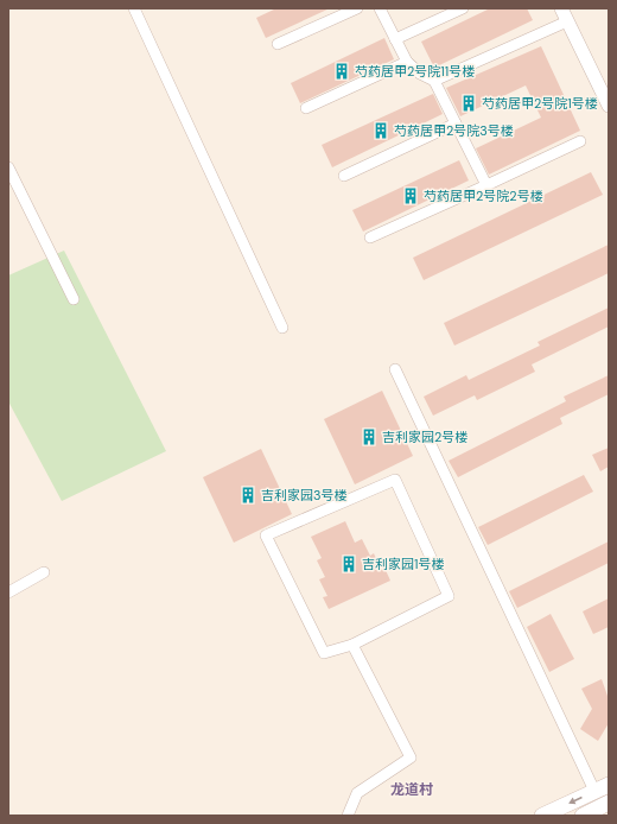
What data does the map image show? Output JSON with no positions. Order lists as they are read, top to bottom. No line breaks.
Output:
{"districts":["龙道村"],"places":{"building":["芍药居甲2号院11号楼","芍药居甲2号院1号楼","芍药居甲2号院3号楼","芍药居甲2号院2号楼","吉利家园2号楼","吉利家园3号楼","吉利家园1号楼"]}}
